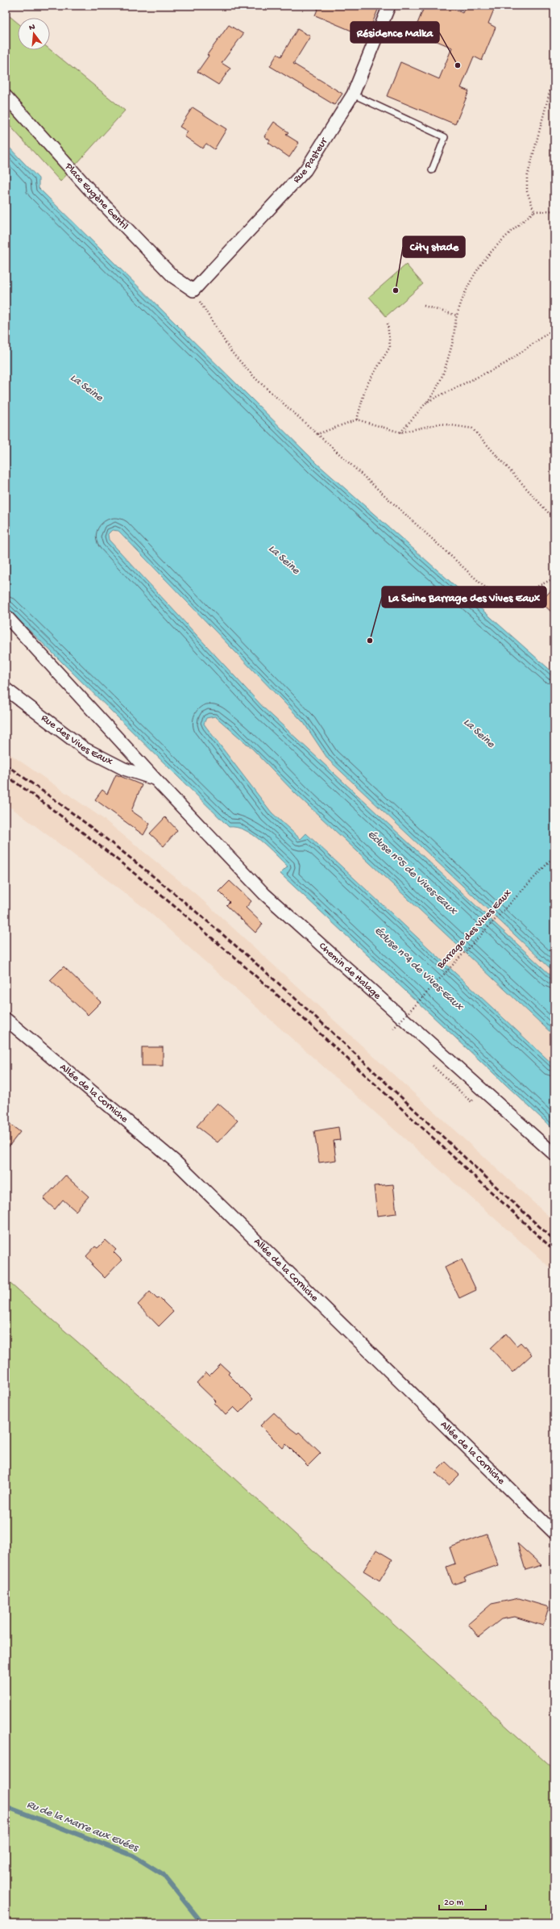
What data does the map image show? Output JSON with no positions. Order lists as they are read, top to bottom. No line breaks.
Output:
{"streets":{"street":["Rue Pasteur","Place Eugène Gentil","Rue des Vives Eaux","Chemin de Halage","Allée de la Corniche"],"path":["Barrage des Vives Eaux"]},"crossings":[["Rue Pasteur","Place Eugène Gentil"],["Rue des Vives Eaux","Chemin de Halage"]],"water":["La Seine","Écluse n°5 de Vives-Eaux","Écluse n°4 de Vives-Eaux","Ru de la Marre aux Evées"],"places":["Résidence Malka","City stade","La Seine Barrage des Vives Eaux"],"scale_bar":"20 m","north":"top"}
